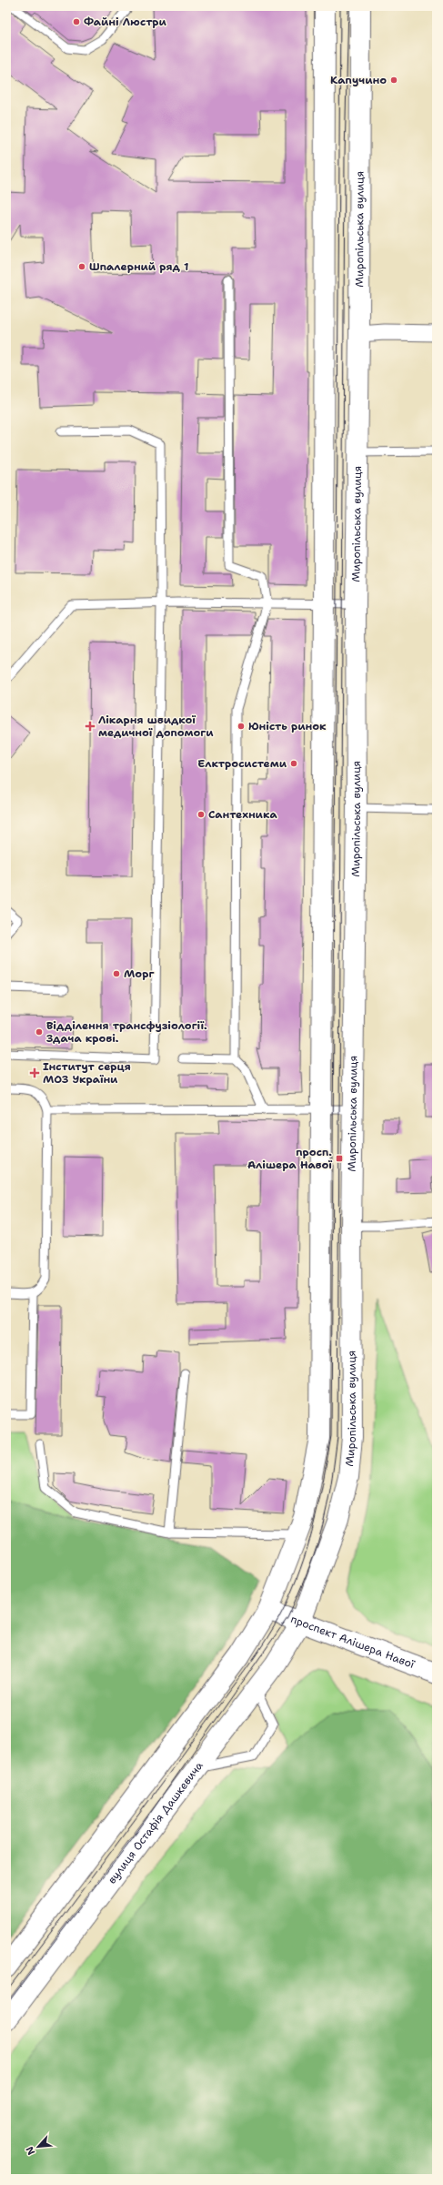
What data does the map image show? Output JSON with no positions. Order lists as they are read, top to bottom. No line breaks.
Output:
{"streets":{"street":["Миропільська вулиця","проспект Алішера Навої","вулиця Остафія Дашкевича"]},"crossings":[["Миропільська вулиця","проспект Алішера Навої"],["Миропільська вулиця","вулиця Остафія Дашкевича"],["проспект Алішера Навої","вулиця Остафія Дашкевича"]],"places":{"other":["Файні Люстри","Капучино","Шпалерний ряд 1","Юність ринок","Елктросистеми","Сантехника","Морг","Відділення трансфузіології. Здача крові."],"health":["Лікарня швидкої медичної допомоги","Інститут серця МОЗ України"],"transit":["просп. Алішера Навої"]},"north":"bottom left"}
